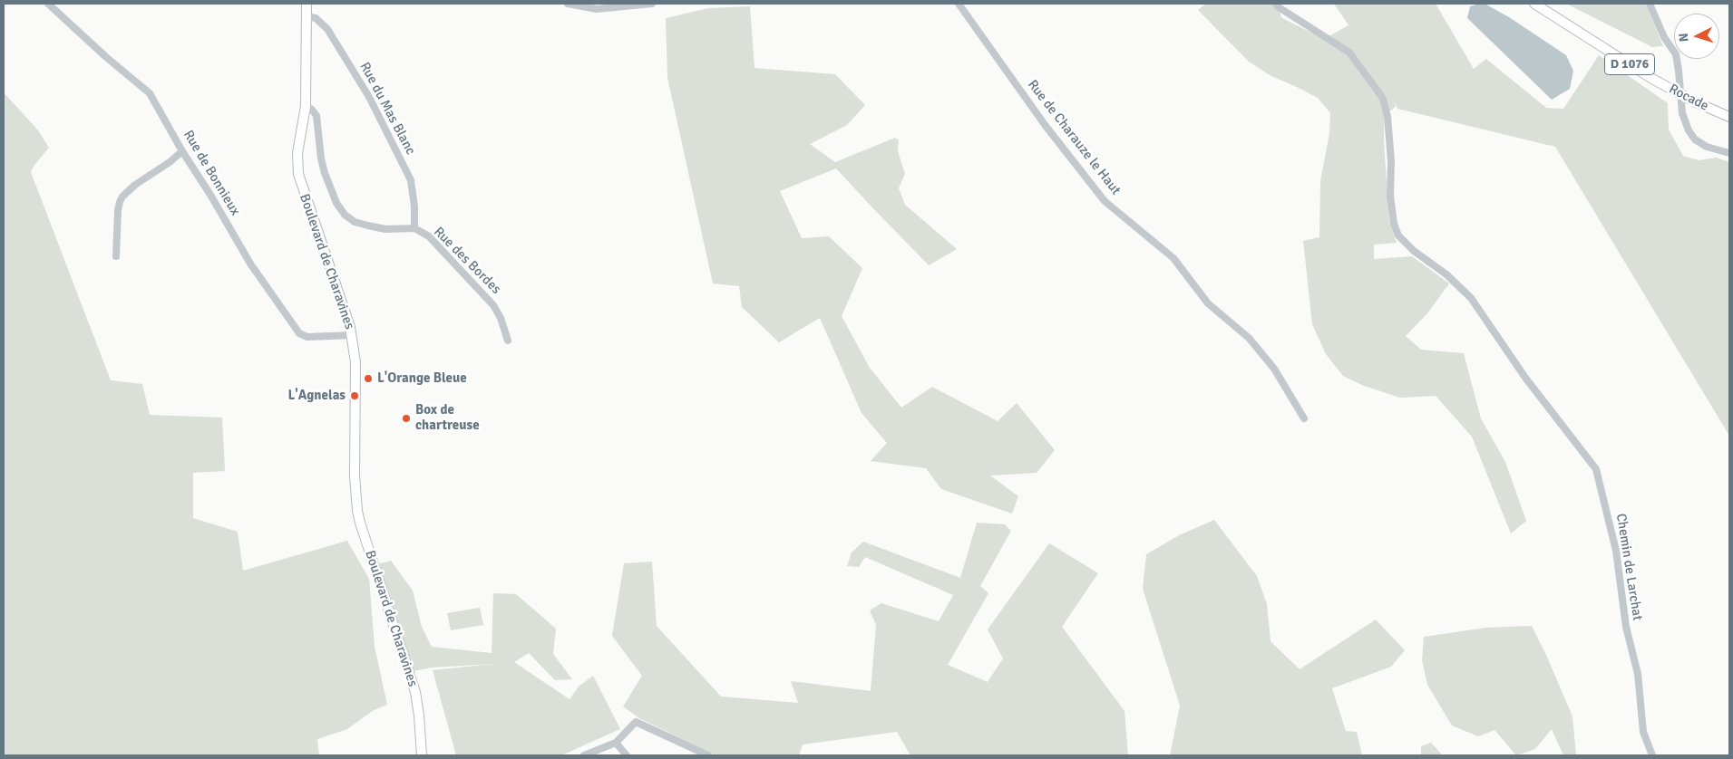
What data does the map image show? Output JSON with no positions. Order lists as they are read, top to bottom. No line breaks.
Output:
{"streets":{"main road":["D 1076","Rocade","Boulevard de Charavines"],"street":["Rue du Mas Blanc","Rue de Charauze le Haut","Rue de Bonnieux","Rue des Bordes","Chemin de Larchat"]},"crossings":[["Rue du Mas Blanc","Rue des Bordes"],["Rue du Mas Blanc","Boulevard de Charavines"],["Rue de Bonnieux","Boulevard de Charavines"],["Rue des Bordes","Boulevard de Charavines"]],"places":["L'Orange Bleue","L'Agnelas","Box de chartreuse"],"north":"left"}
